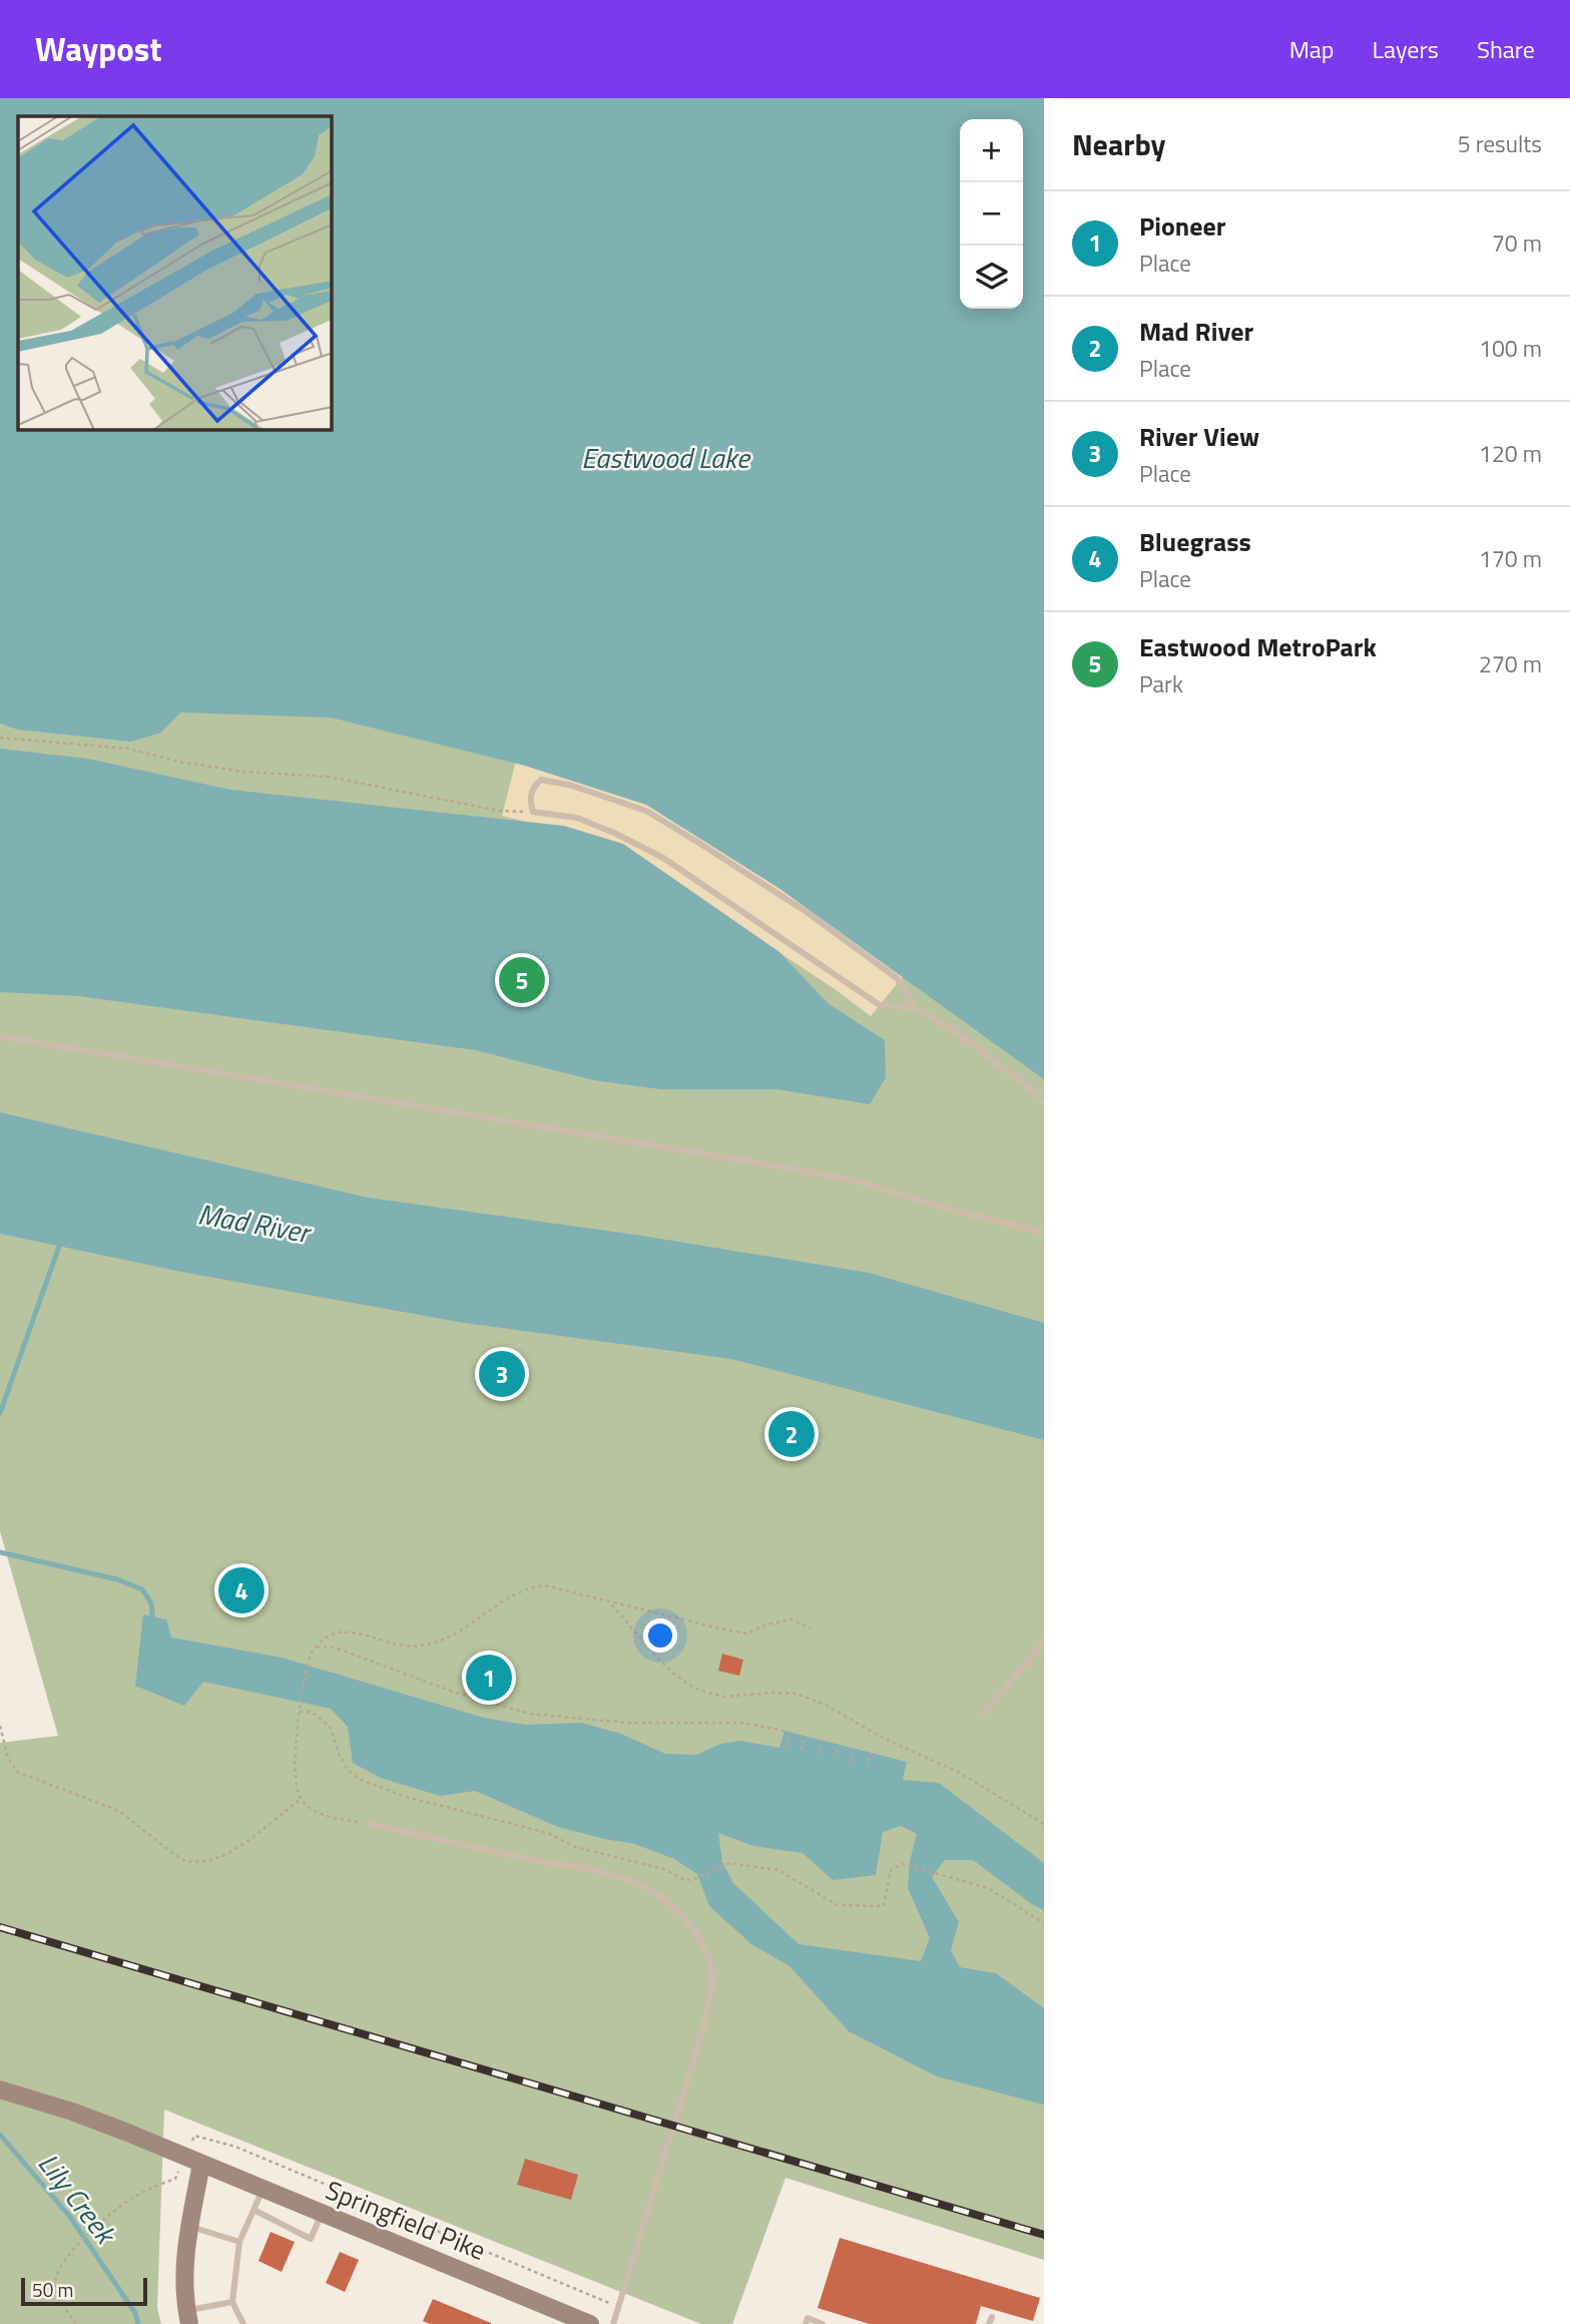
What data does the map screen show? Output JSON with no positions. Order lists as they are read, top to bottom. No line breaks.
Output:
{"streets":{"main road":["Springfield Pike"]},"water":["Eastwood Lake","Mad River","Lily Creek"],"scale_bar":"50 m","page":{"header":"Waypost","nav":["Map","Layers","Share"],"heading":["Nearby","5 results"],"map_buttons":["+","−"],"list":[{"mark":"1","name":"Pioneer","note":"Place","value":"70 m"},{"mark":"2","name":"Mad River","note":"Place","value":"100 m"},{"mark":"3","name":"River View","note":"Place","value":"120 m"},{"mark":"4","name":"Bluegrass","note":"Place","value":"170 m"},{"mark":"5","name":"Eastwood MetroPark","note":"Park","value":"270 m"}],"pins":["5","3","2","4","1"],"scale":"50 m"}}
